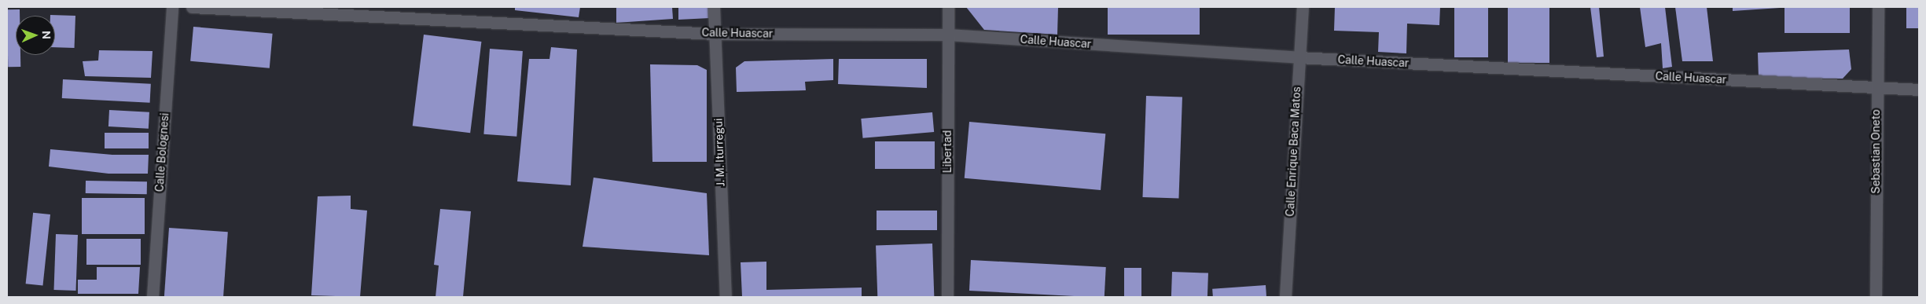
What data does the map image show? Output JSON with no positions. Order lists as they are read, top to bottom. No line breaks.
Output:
{"streets":{"street":["Calle Huascar","Libertad","Calle Enrique Baca Matos","Sebastian Oneto","Calle Bolognesi","J. M. Iturregui"]},"crossings":[["Calle Huascar","Libertad"],["Calle Huascar","Calle Enrique Baca Matos"],["Calle Huascar","Sebastian Oneto"],["Calle Huascar","J. M. Iturregui"]],"north":"right"}
